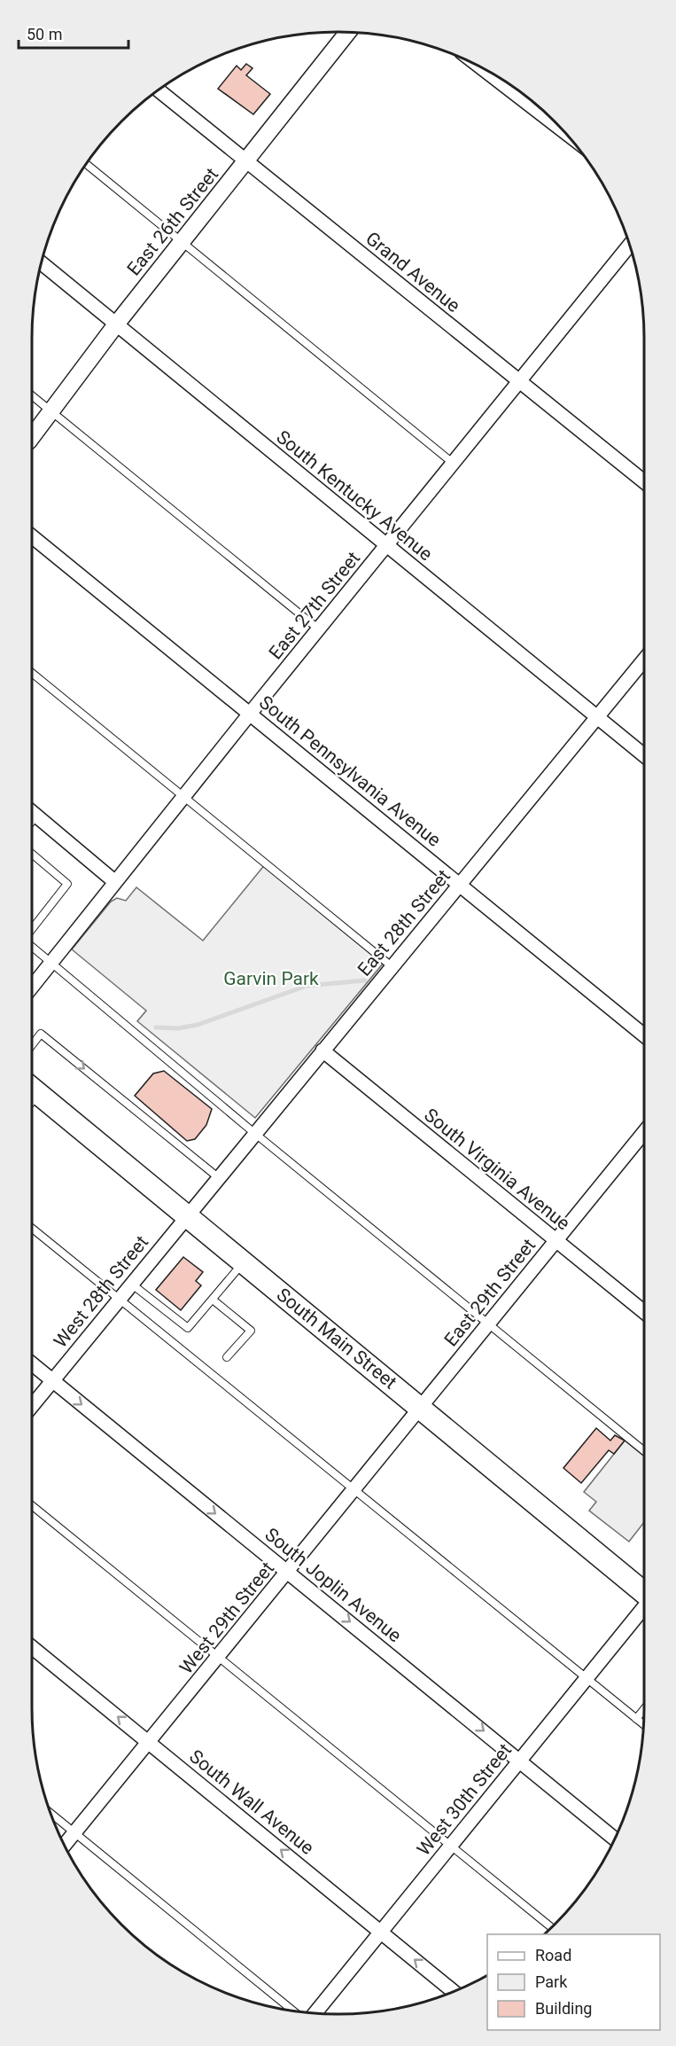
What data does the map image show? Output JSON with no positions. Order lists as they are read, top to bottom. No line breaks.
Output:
{"streets":{"main road":["South Main Street"],"street":["East 26th Street","Grand Avenue","South Kentucky Avenue","East 27th Street","South Pennsylvania Avenue","East 28th Street","South Virginia Avenue","West 28th Street","East 29th Street","South Joplin Avenue","West 29th Street","West 30th Street","South Wall Avenue"]},"crossings":[["East 26th Street","Grand Avenue"],["East 26th Street","South Kentucky Avenue"],["Grand Avenue","East 27th Street"],["South Kentucky Avenue","East 27th Street"],["South Kentucky Avenue","East 28th Street"],["East 27th Street","South Pennsylvania Avenue"],["South Pennsylvania Avenue","East 28th Street"],["East 28th Street","South Virginia Avenue"],["East 28th Street","West 28th Street"],["East 28th Street","South Main Street"],["South Virginia Avenue","East 29th Street"],["West 28th Street","South Main Street"],["West 28th Street","South Joplin Avenue"],["East 29th Street","South Main Street"],["East 29th Street","West 29th Street"],["South Main Street","West 29th Street"],["South Joplin Avenue","West 29th Street"],["South Joplin Avenue","West 30th Street"],["West 29th Street","South Wall Avenue"],["West 30th Street","South Wall Avenue"]],"one_way":["South Joplin Avenue","South Wall Avenue"],"parks":["Garvin Park"],"legend":["Road","Park","Building"],"scale_bar":"50 m"}
